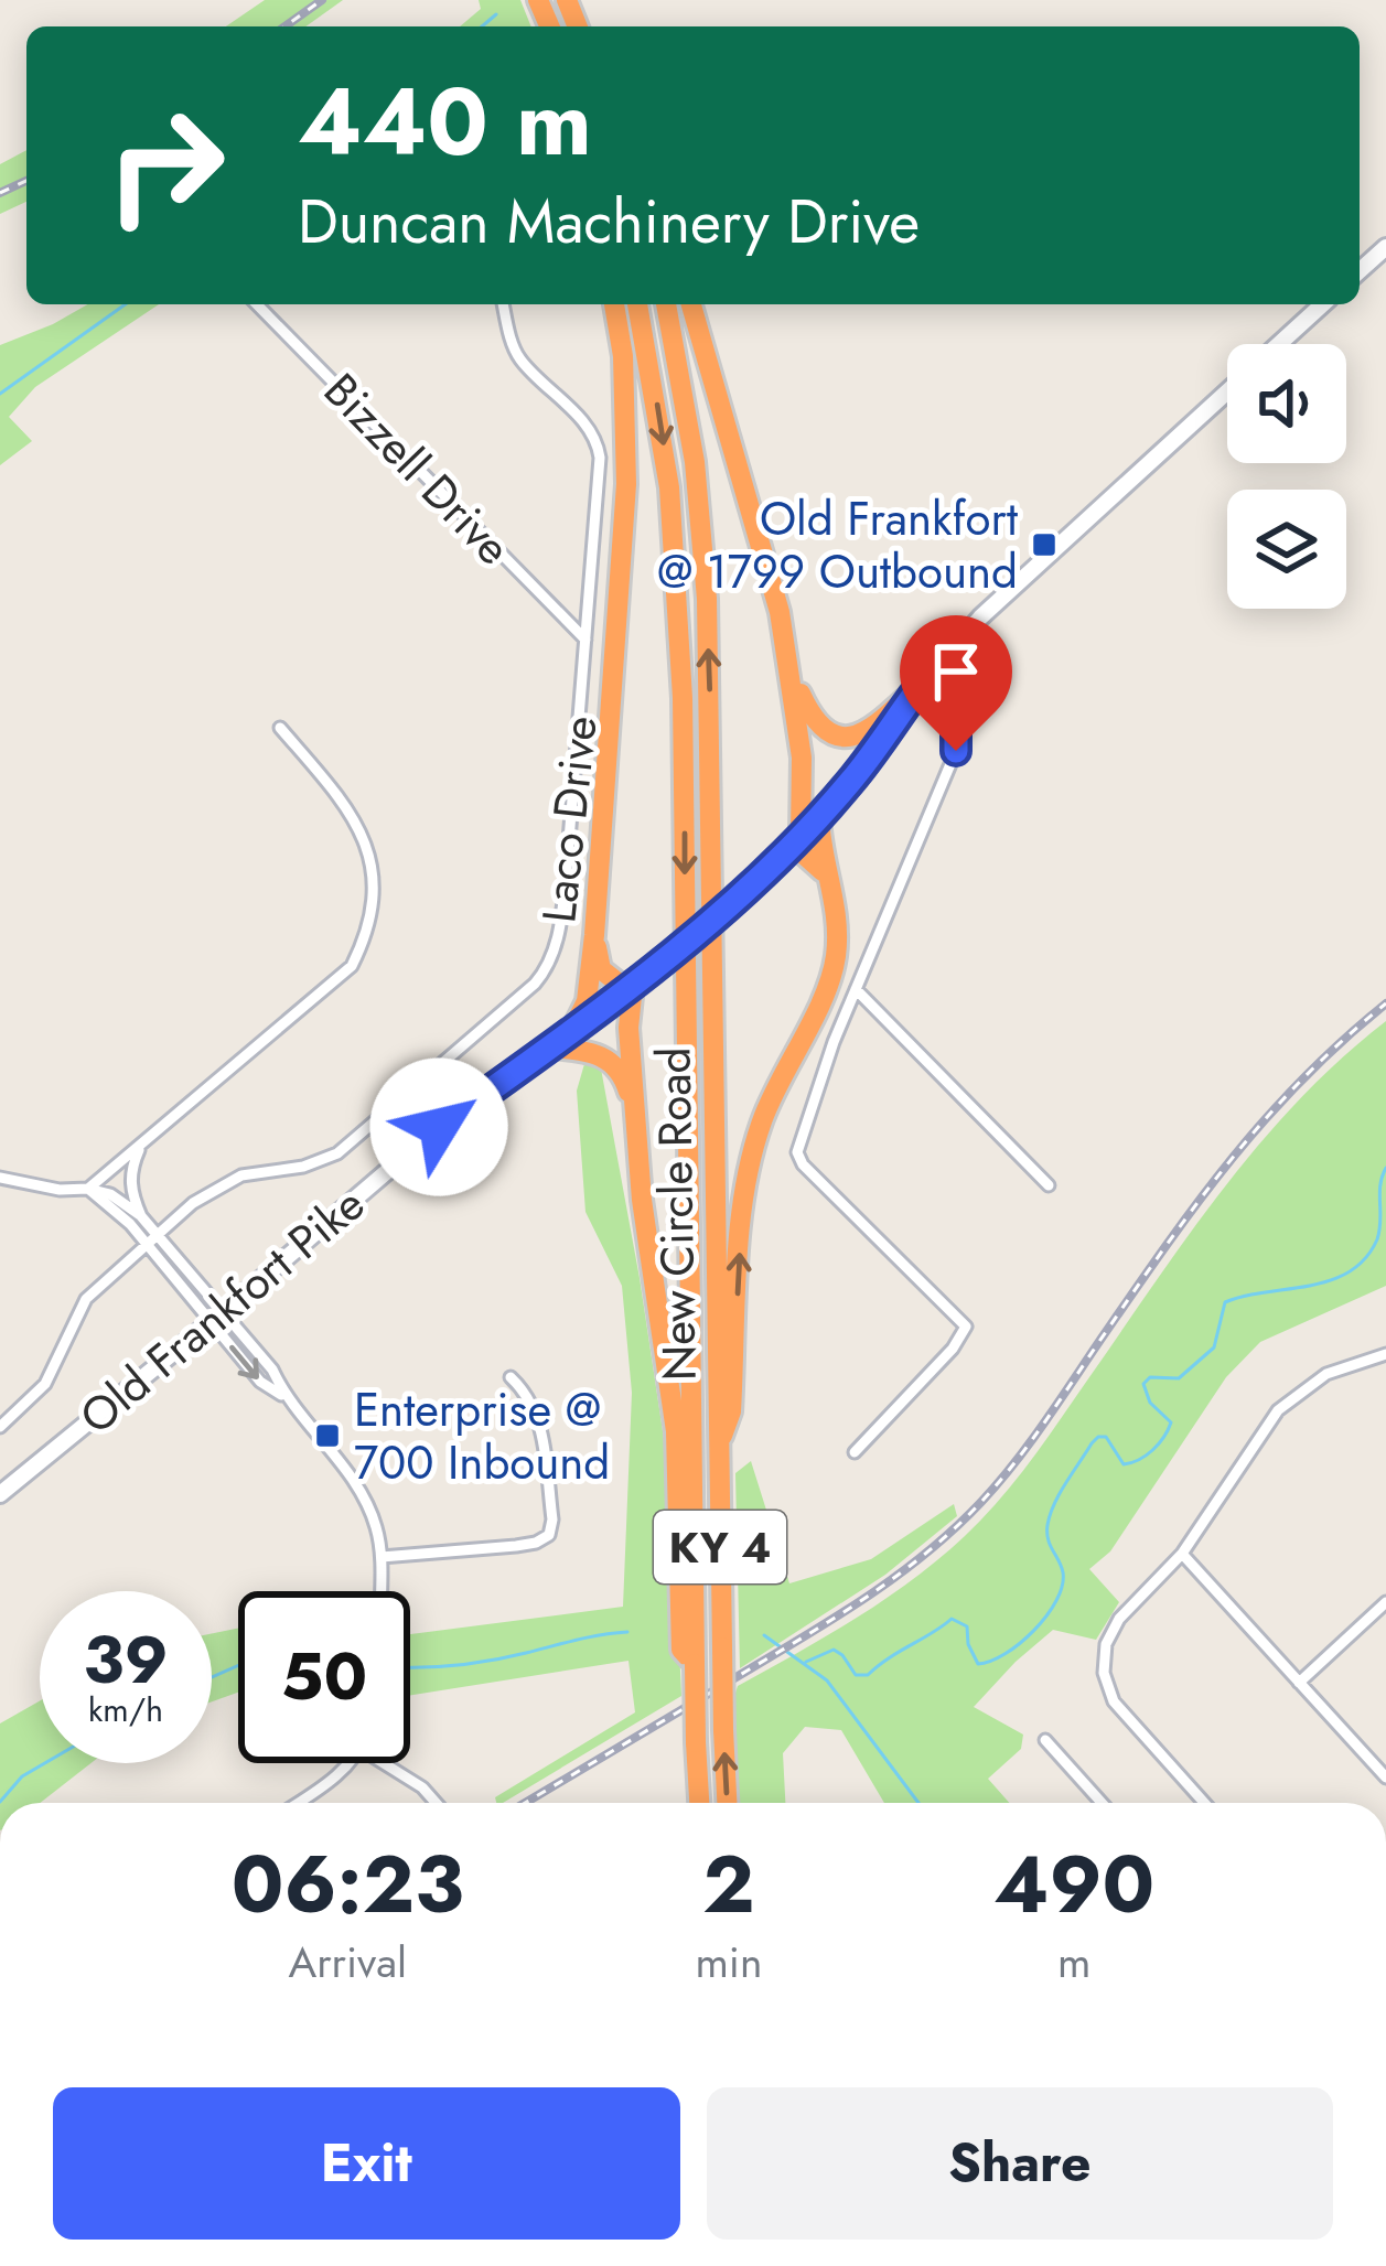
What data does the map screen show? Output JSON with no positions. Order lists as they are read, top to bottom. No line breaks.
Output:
{"streets":{"highway":["New Circle Road","KY 4"],"main road":["Old Frankfort Pike"],"street":["Bizzell Drive","Laco Drive"]},"crossings":[["Bizzell Drive","Laco Drive"]],"places":{"transit":["Old Frankfort @ 1799 Outbound","Enterprise @ 700 Inbound"]},"page":{"turn":["440 m","Duncan Machinery Drive"],"speed":"39 km/h","limit":"50","eta":["06:23","Arrival","2","min","490","m"],"buttons":["Exit","Share"]}}
